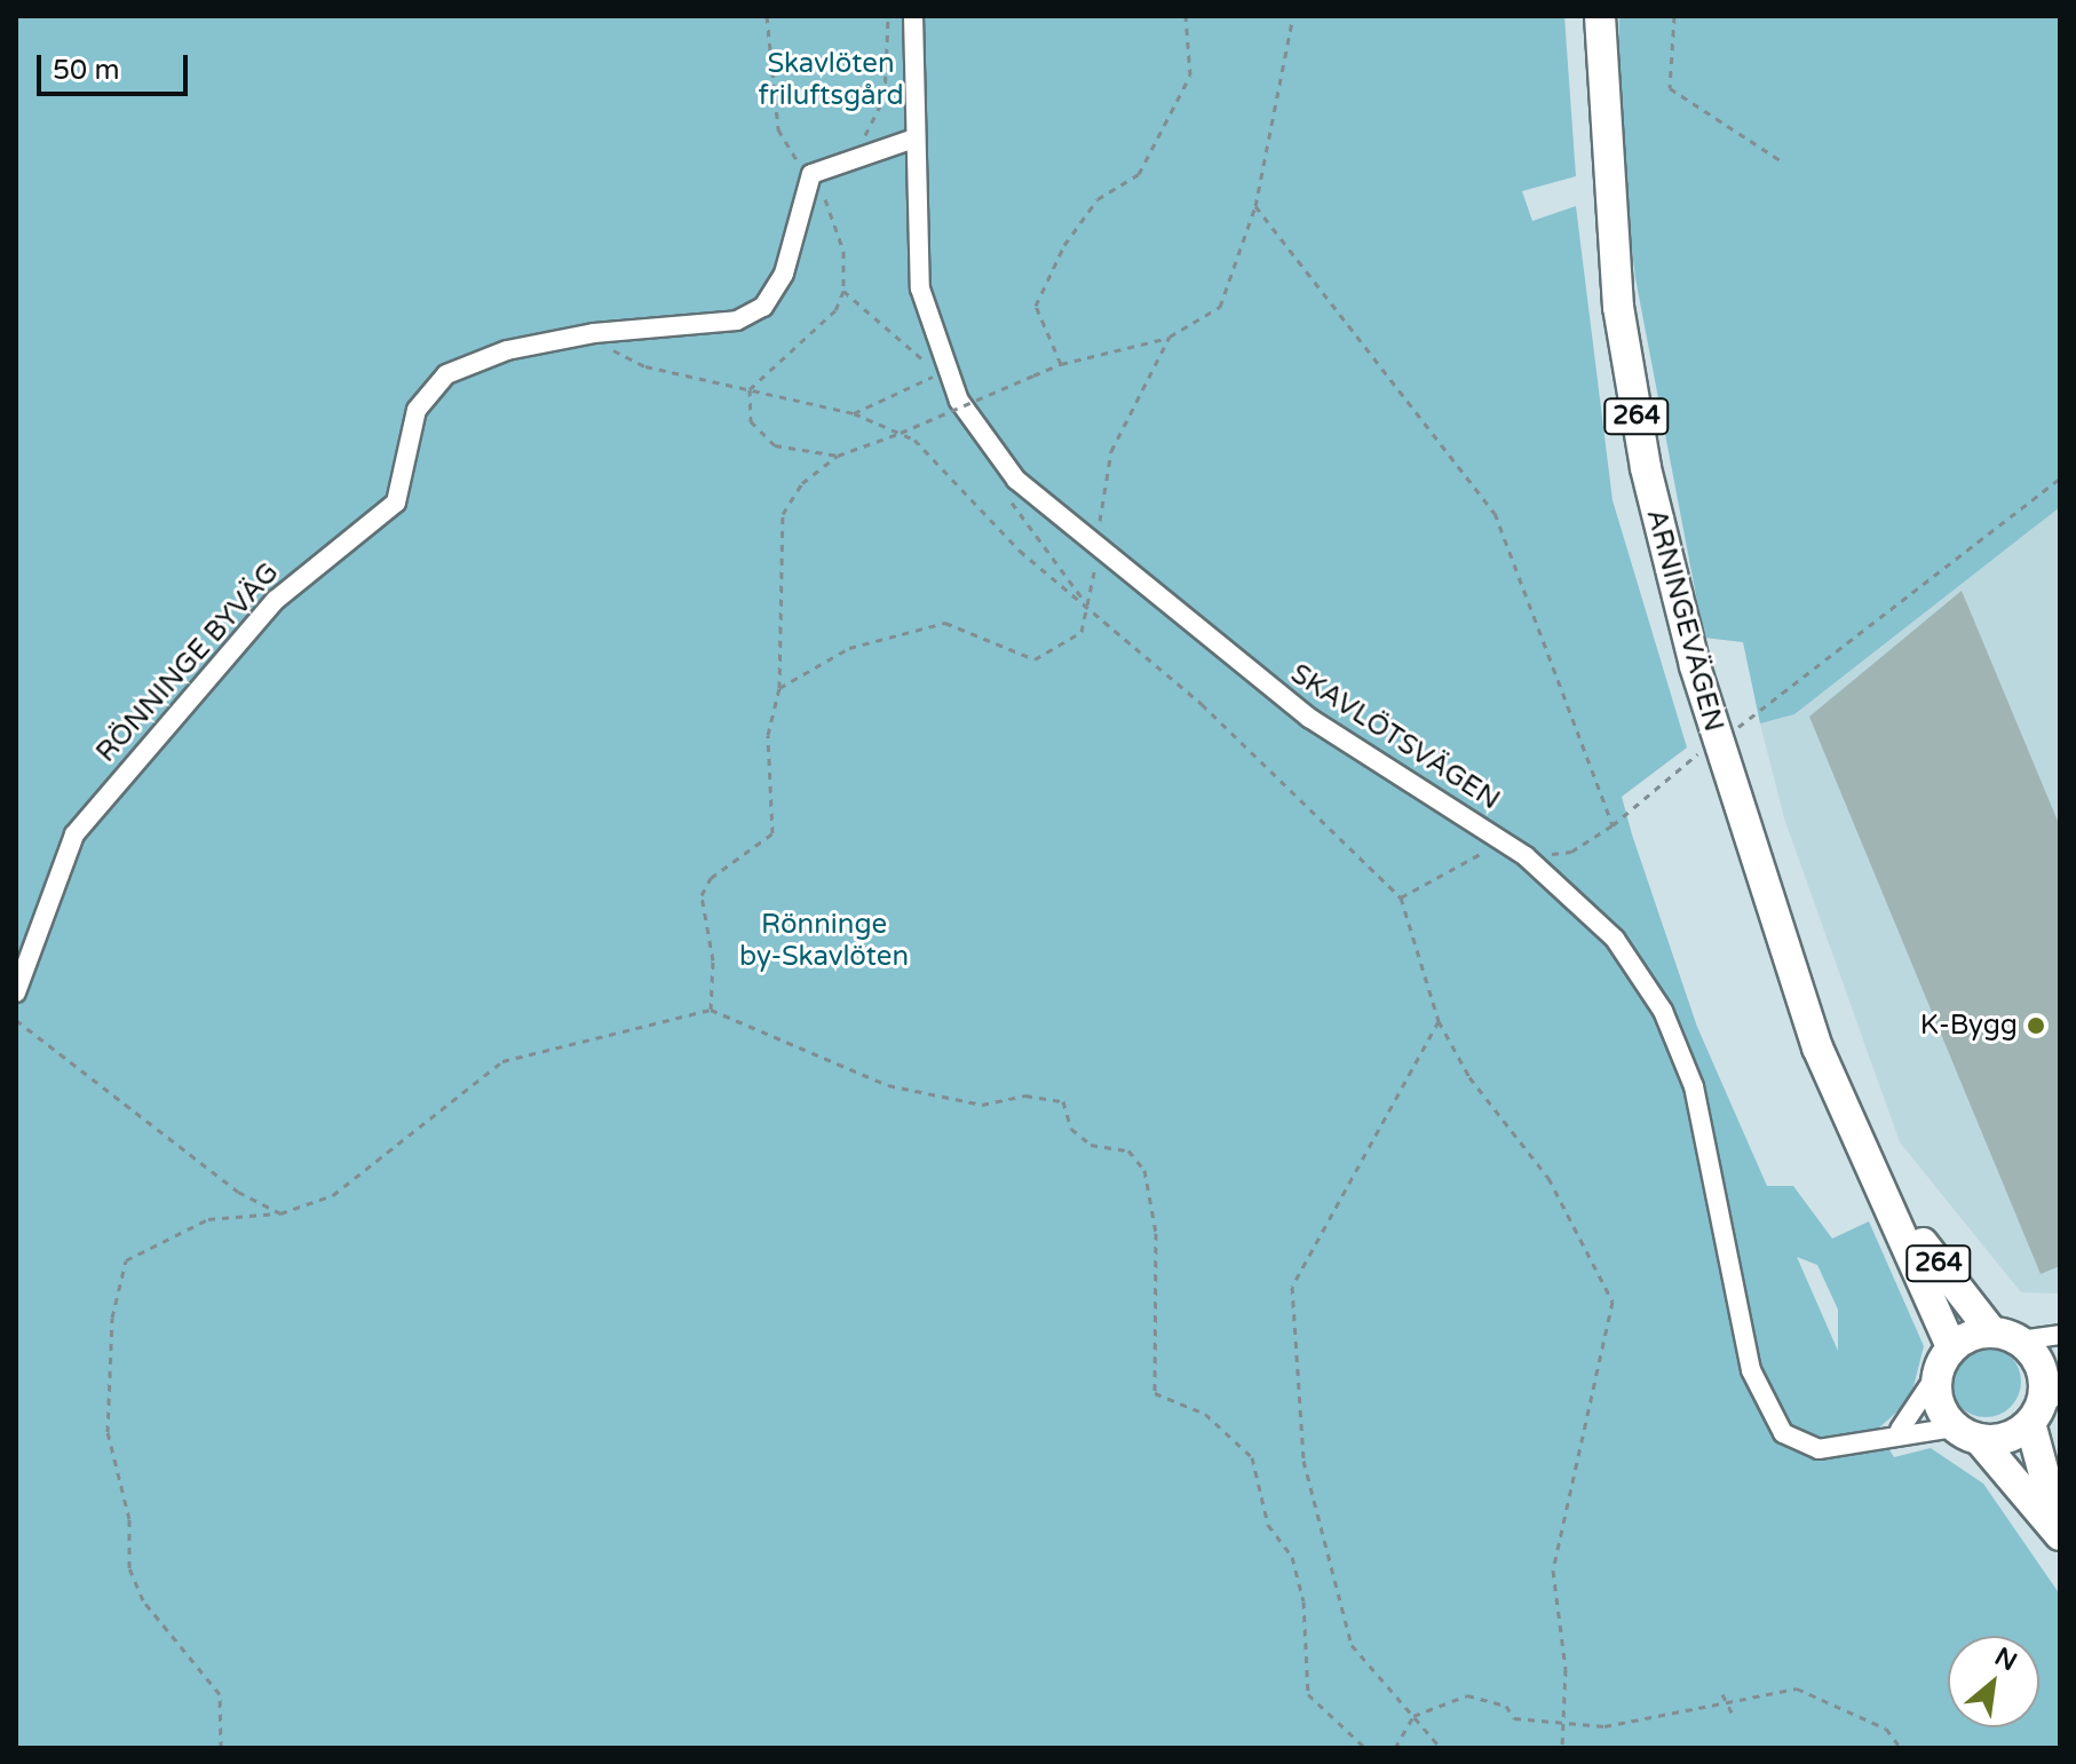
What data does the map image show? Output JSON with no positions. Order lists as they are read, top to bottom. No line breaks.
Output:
{"streets":{"main road":["264","ARNINGEVÄGEN"],"street":["RÖNNINGE BYVÄG","SKAVLÖTSVÄGEN"]},"crossings":[["264","ARNINGEVÄGEN"],["264","SKAVLÖTSVÄGEN"],["ARNINGEVÄGEN","SKAVLÖTSVÄGEN"],["RÖNNINGE BYVÄG","SKAVLÖTSVÄGEN"]],"parks":["Skavlöten friluftsgård","Rönninge by-Skavlöten"],"places":["K-Bygg"],"scale_bar":"50 m","north":"top right"}
